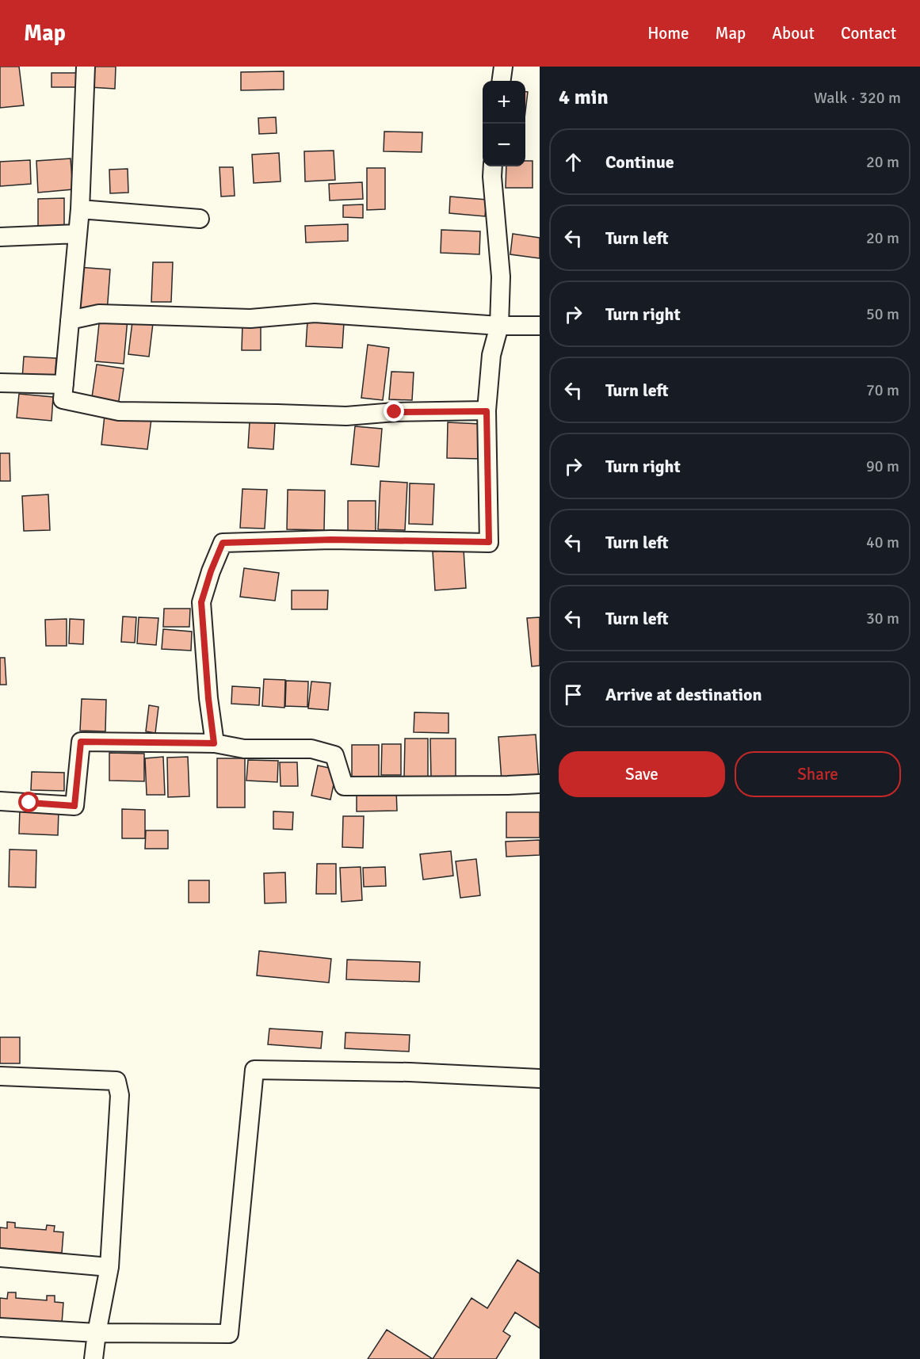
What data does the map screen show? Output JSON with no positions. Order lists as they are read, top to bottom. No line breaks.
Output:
{"page":{"header":"Map","nav":["Home","Map","About","Contact"],"heading":["4 min","Walk · 320 m"],"map_buttons":["+","−"],"list":[["Continue","20 m"],["Turn left","20 m"],["Turn right","50 m"],["Turn left","70 m"],["Turn right","90 m"],["Turn left","40 m"],["Turn left","30 m"],"Arrive at destination"],"buttons":["Save","Share"]}}
